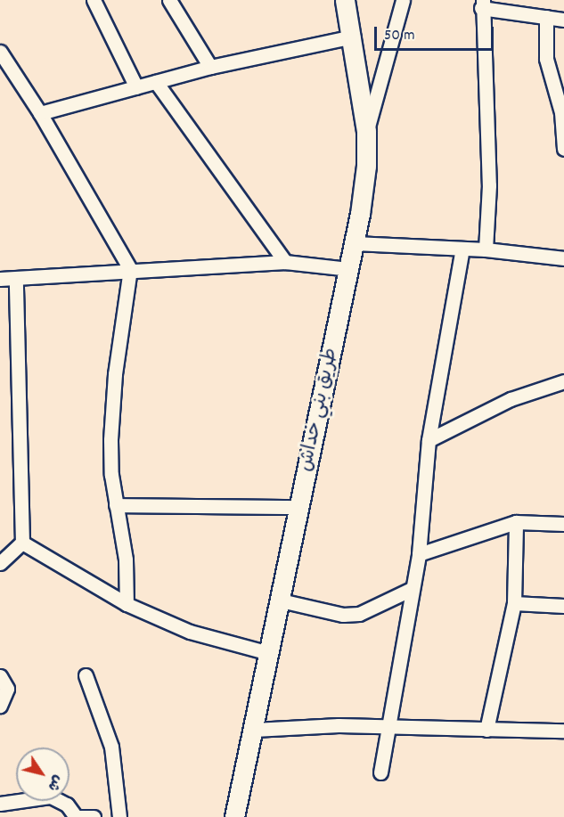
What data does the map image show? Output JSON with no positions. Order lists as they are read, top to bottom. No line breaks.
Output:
{"streets":{"main road":["طريق بني خداش"]},"scale_bar":"50 m","north":"bottom right"}
